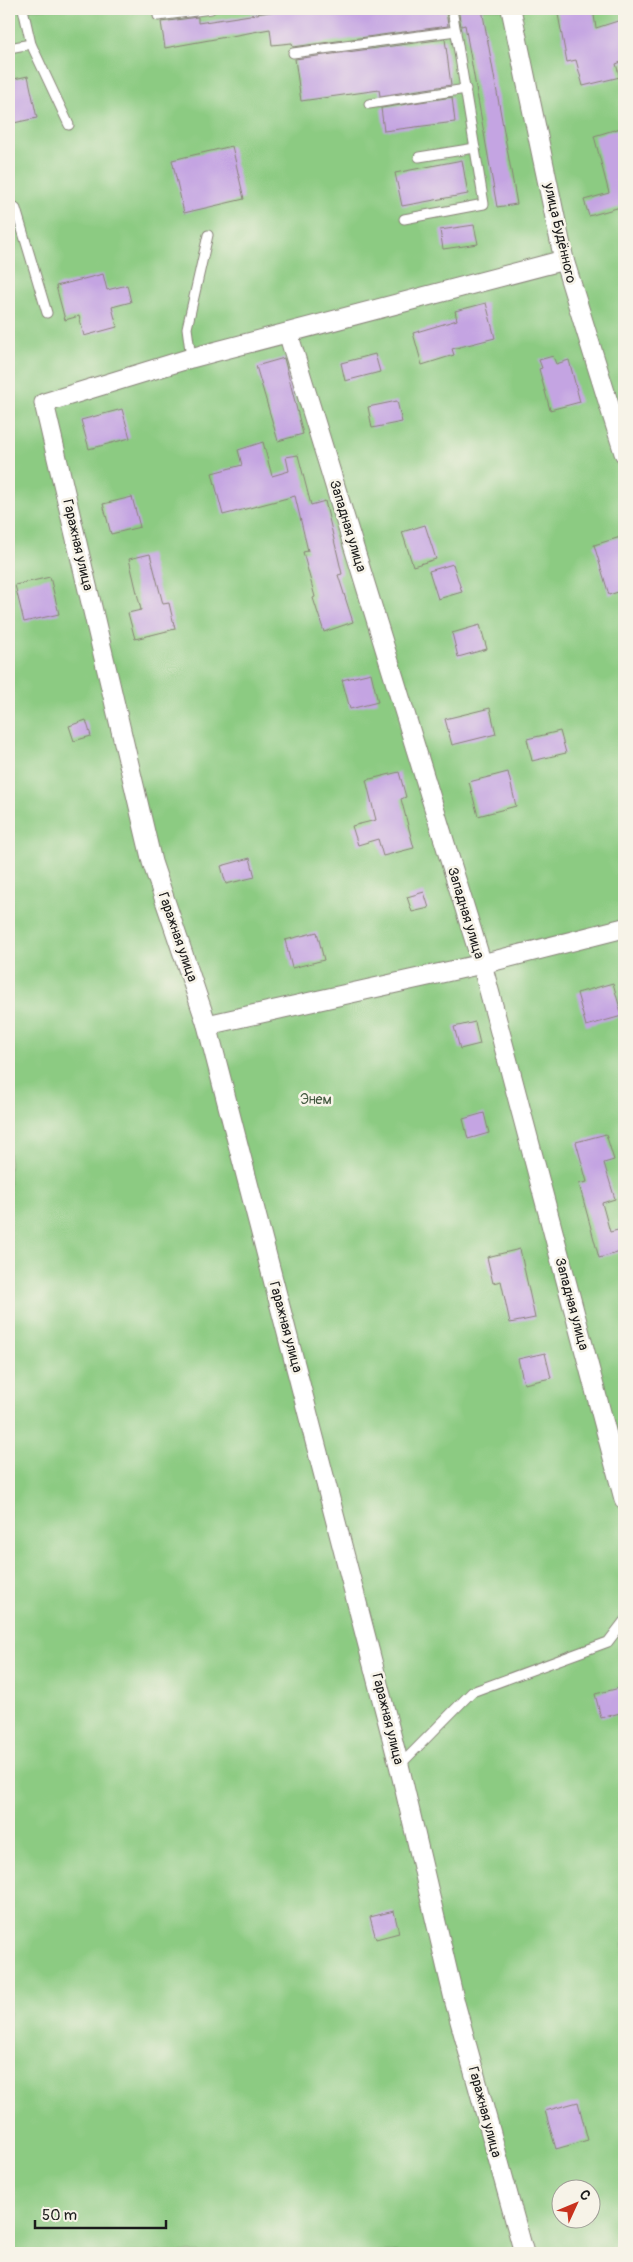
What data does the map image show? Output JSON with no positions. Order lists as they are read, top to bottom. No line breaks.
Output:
{"streets":{"street":["улица Будённого","Западная улица","Гаражная улица"]},"parks":["Энем"],"scale_bar":"50 m","north":"top right"}
